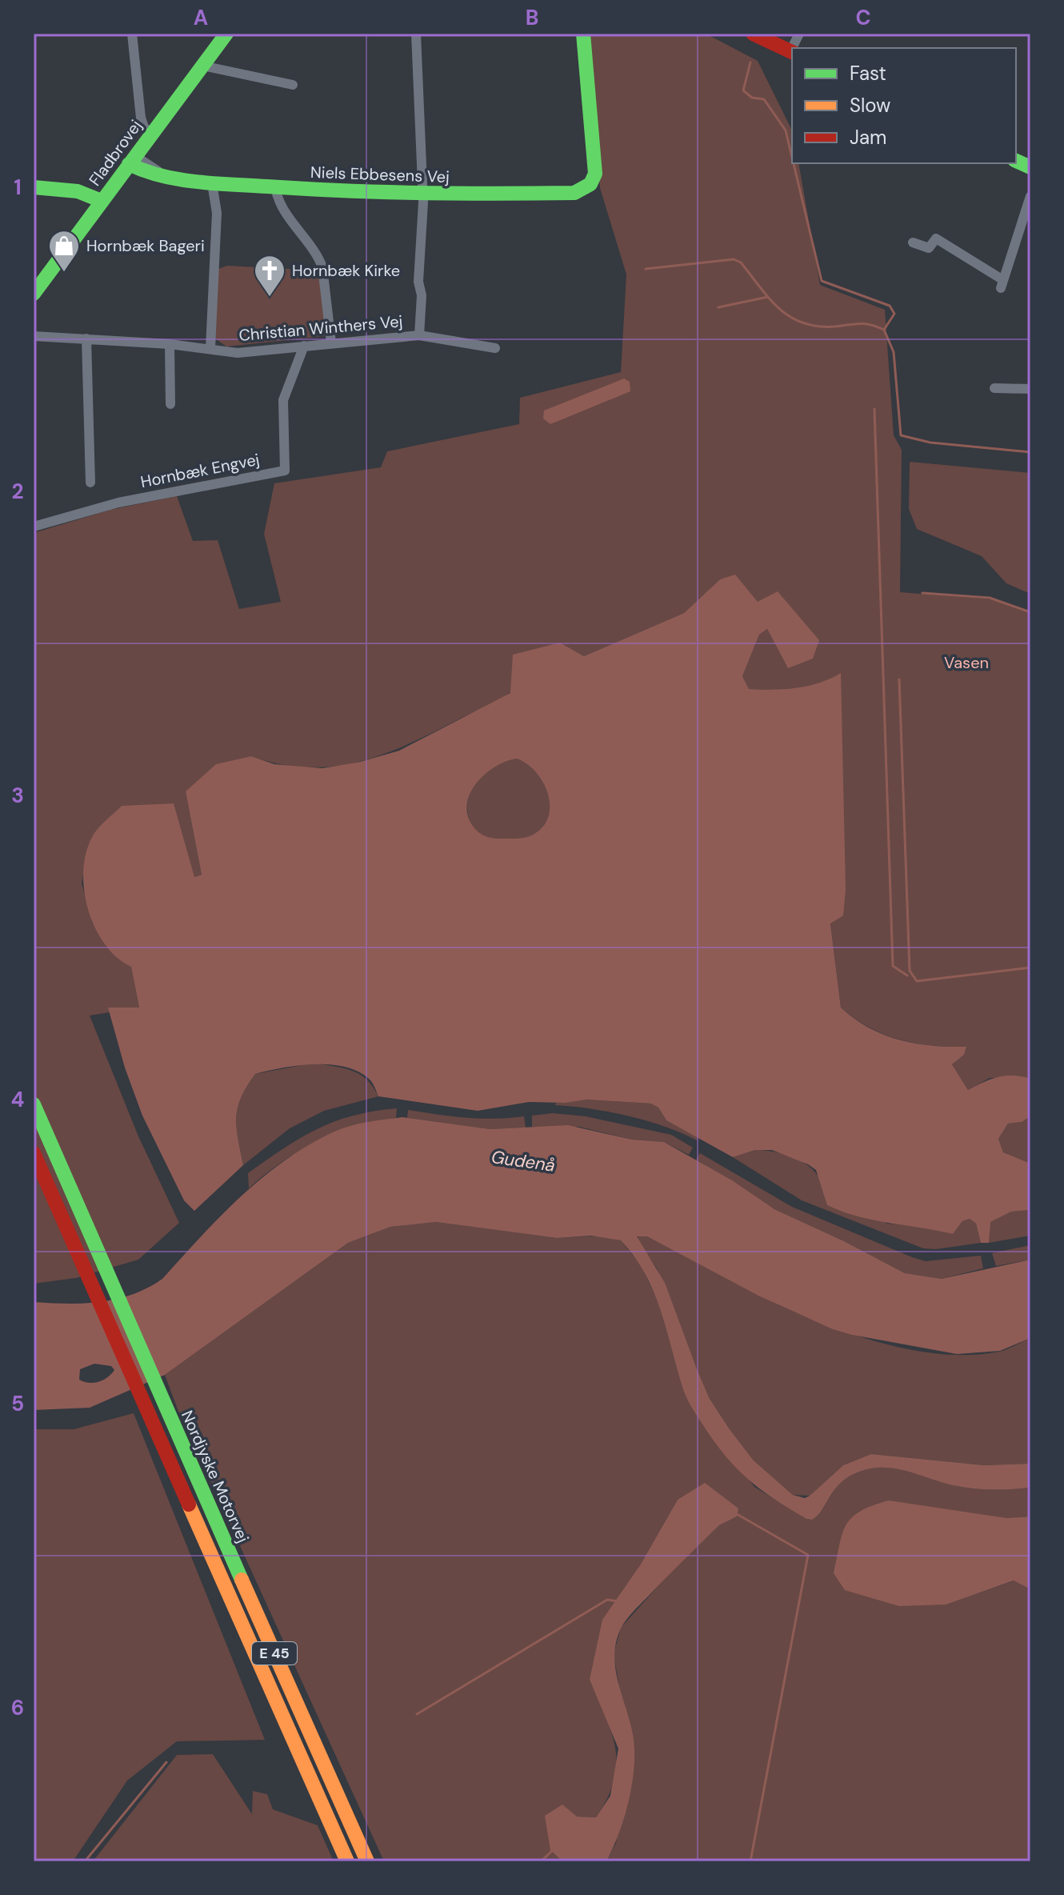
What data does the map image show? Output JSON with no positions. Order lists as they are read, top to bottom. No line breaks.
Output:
{"streets":{"main road":["Fladbrovej","Niels Ebbesens Vej","Nordjyske Motorvej","E 45"],"street":["Christian Winthers Vej","Hornbæk Engvej"]},"crossings":[["Fladbrovej","Niels Ebbesens Vej"],["Christian Winthers Vej","Hornbæk Engvej"]],"water":["Gudenå"],"parks":["Vasen"],"places":{"shop":["Hornbæk Bageri"],"church":["Hornbæk Kirke"]},"legend":["Fast","Slow","Jam"],"grid":{"columns":["A","B","C"],"rows":["1","2","3","4","5","6"]}}
